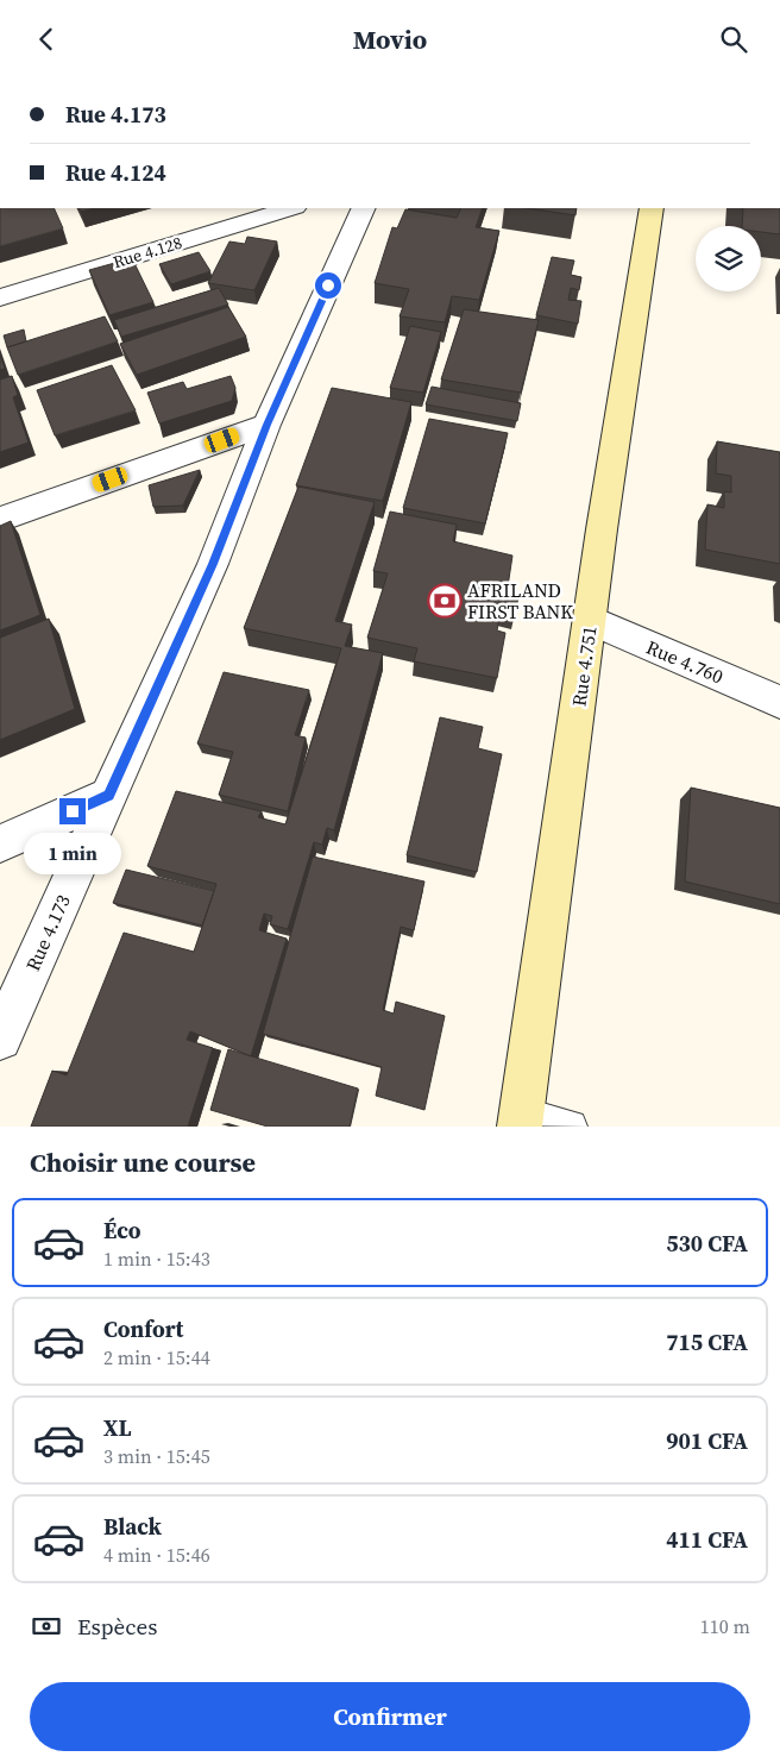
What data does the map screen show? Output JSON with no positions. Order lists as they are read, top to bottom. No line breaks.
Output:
{"streets":{"main road":["Rue 4.751"],"street":["Rue 4.128","Rue 4.760","Rue 4.173"]},"crossings":[["Rue 4.760","Rue 4.751"]],"places":{"bank":["AFRILAND FIRST BANK"]},"page":{"header":"Movio","banner":["Rue 4.173","Rue 4.124"],"bubble":"1 min","heading":"Choisir une course","list":[{"name":"Éco","note":"1 min · 15:43","value":"530 CFA"},{"name":"Confort","note":"2 min · 15:44","value":"715 CFA"},{"name":"XL","note":"3 min · 15:45","value":"901 CFA"},{"name":"Black","note":"4 min · 15:46","value":"411 CFA"}],"pay":["Espèces","110 m"],"buttons":"Confirmer"}}
